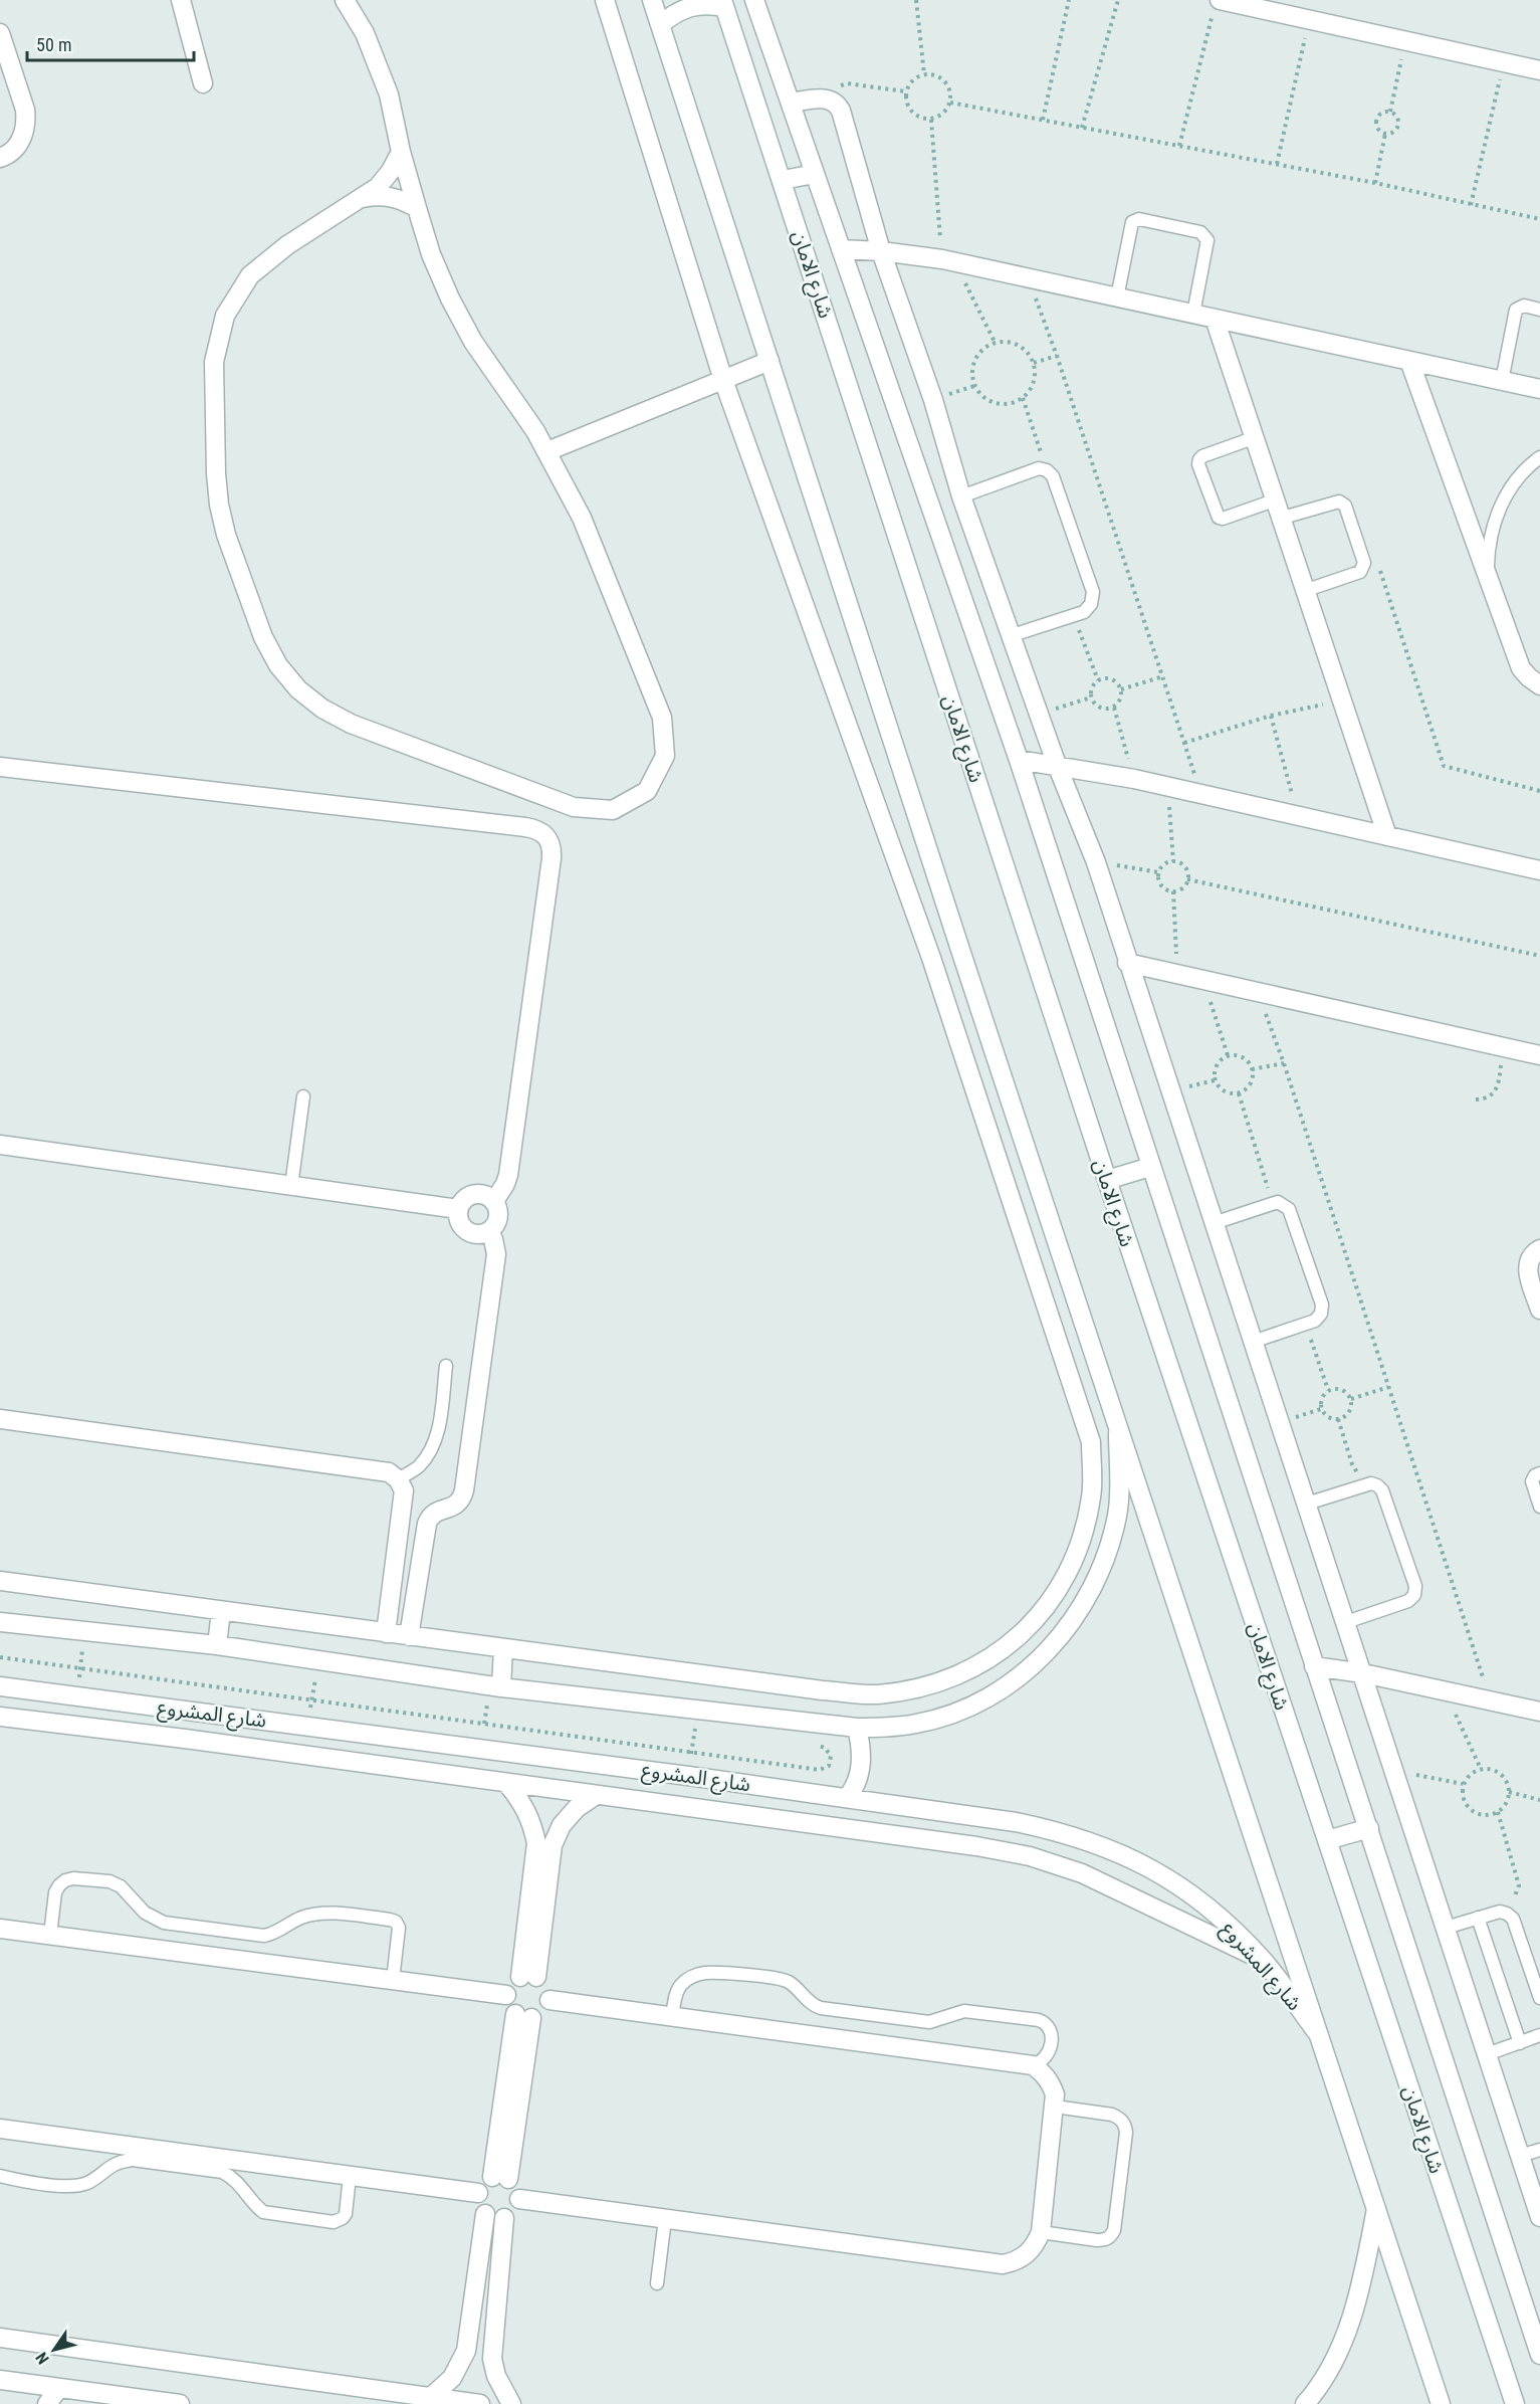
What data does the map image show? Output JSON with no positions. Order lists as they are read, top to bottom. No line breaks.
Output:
{"streets":{"street":["شارع الامان","شارع المشروع"]},"scale_bar":"50 m","north":"bottom left"}
